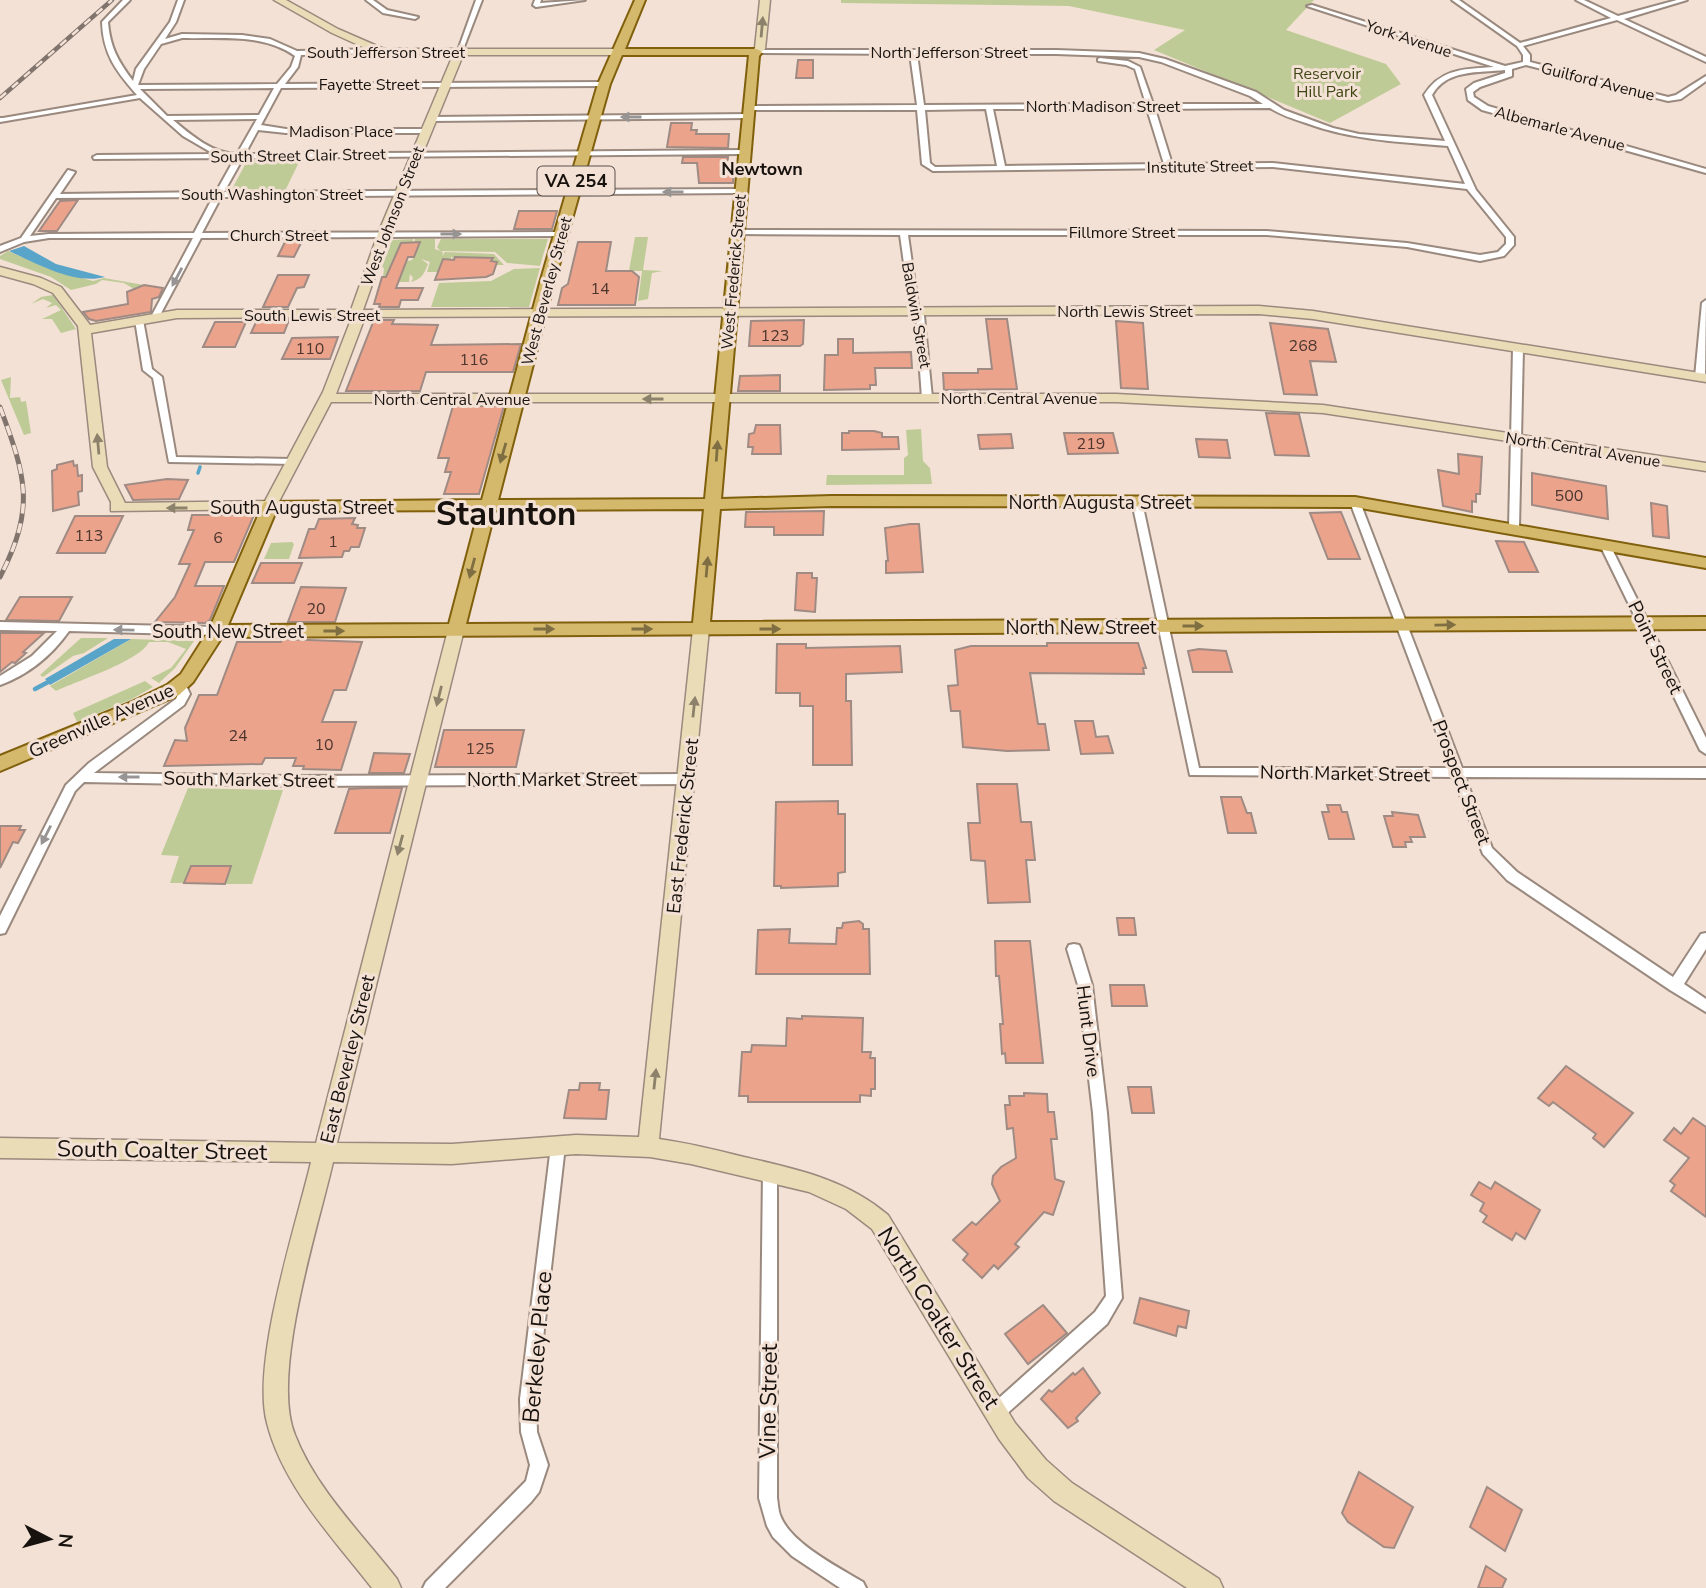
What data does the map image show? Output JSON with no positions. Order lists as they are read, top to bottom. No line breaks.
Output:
{"streets":{"main road":["North Jefferson Street","VA 254","West Frederick Street","West Beverley Street","North Augusta Street","South Augusta Street","North New Street","South New Street","Greenville Avenue","East Frederick Street","East Beverley Street"],"street":["York Avenue","South Jefferson Street","Guilford Avenue","Fayette Street","North Madison Street","Albemarle Avenue","Madison Place","South Street Clair Street","Institute Street","South Washington Street","West Johnson Street","Fillmore Street","Church Street","North Lewis Street","South Lewis Street","Baldwin Street","North Central Avenue","Point Street","North Market Street","South Market Street","Prospect Street","Hunt Drive","South Coalter Street","North Coalter Street","Berkeley Place","Vine Street"]},"crossings":[["York Avenue","Albemarle Avenue"],["South Jefferson Street","North Jefferson Street"],["South Jefferson Street","West Johnson Street"],["South Jefferson Street","West Beverley Street"],["North Jefferson Street","North Madison Street"],["North Jefferson Street","West Frederick Street"],["North Jefferson Street","West Beverley Street"],["Fayette Street","West Johnson Street"],["Fayette Street","West Beverley Street"],["North Madison Street","Institute Street"],["North Madison Street","West Johnson Street"],["North Madison Street","West Frederick Street"],["North Madison Street","West Beverley Street"],["Madison Place","West Johnson Street"],["South Street Clair Street","West Johnson Street"],["South Street Clair Street","West Frederick Street"],["South Street Clair Street","West Beverley Street"],["Institute Street","Fillmore Street"],["South Washington Street","West Johnson Street"],["South Washington Street","West Frederick Street"],["South Washington Street","West Beverley Street"],["West Johnson Street","Church Street"],["West Johnson Street","South Lewis Street"],["West Johnson Street","North Central Avenue"],["West Johnson Street","South Augusta Street"],["West Johnson Street","Greenville Avenue"],["Fillmore Street","West Frederick Street"],["Fillmore Street","Baldwin Street"],["Church Street","West Beverley Street"],["West Frederick Street","North Lewis Street"],["West Frederick Street","North Central Avenue"],["West Frederick Street","North Augusta Street"],["West Frederick Street","East Frederick Street"],["West Beverley Street","North Lewis Street"],["West Beverley Street","South Lewis Street"],["West Beverley Street","North Central Avenue"],["West Beverley Street","North Augusta Street"],["West Beverley Street","South Augusta Street"],["West Beverley Street","East Beverley Street"],["North Lewis Street","South Lewis Street"],["North Lewis Street","Baldwin Street"],["South Lewis Street","South Augusta Street"],["Baldwin Street","North Central Avenue"],["North Augusta Street","South Augusta Street"],["North Augusta Street","Point Street"],["North Augusta Street","Prospect Street"],["North Augusta Street","East Frederick Street"],["North Augusta Street","East Beverley Street"],["South Augusta Street","Greenville Avenue"],["South Augusta Street","East Beverley Street"],["North New Street","South New Street"],["North New Street","Point Street"],["North New Street","North Market Street"],["North New Street","Prospect Street"],["North New Street","East Frederick Street"],["North New Street","East Beverley Street"],["South New Street","Greenville Avenue"],["South New Street","East Beverley Street"],["North Market Street","South Market Street"],["North Market Street","Prospect Street"],["North Market Street","East Frederick Street"],["North Market Street","East Beverley Street"],["South Market Street","East Beverley Street"],["East Frederick Street","North Coalter Street"],["Hunt Drive","North Coalter Street"],["East Beverley Street","South Coalter Street"],["East Beverley Street","North Coalter Street"],["South Coalter Street","North Coalter Street"],["North Coalter Street","Berkeley Place"],["North Coalter Street","Vine Street"]],"one_way":["North New Street","South Market Street","East Frederick Street","East Beverley Street"],"districts":["Newtown","Staunton"],"parks":["Reservoir Hill Park"],"house_numbers":["14","123","268","110","116","219","500","113","6","1","20","24","10","125"],"north":"right"}
